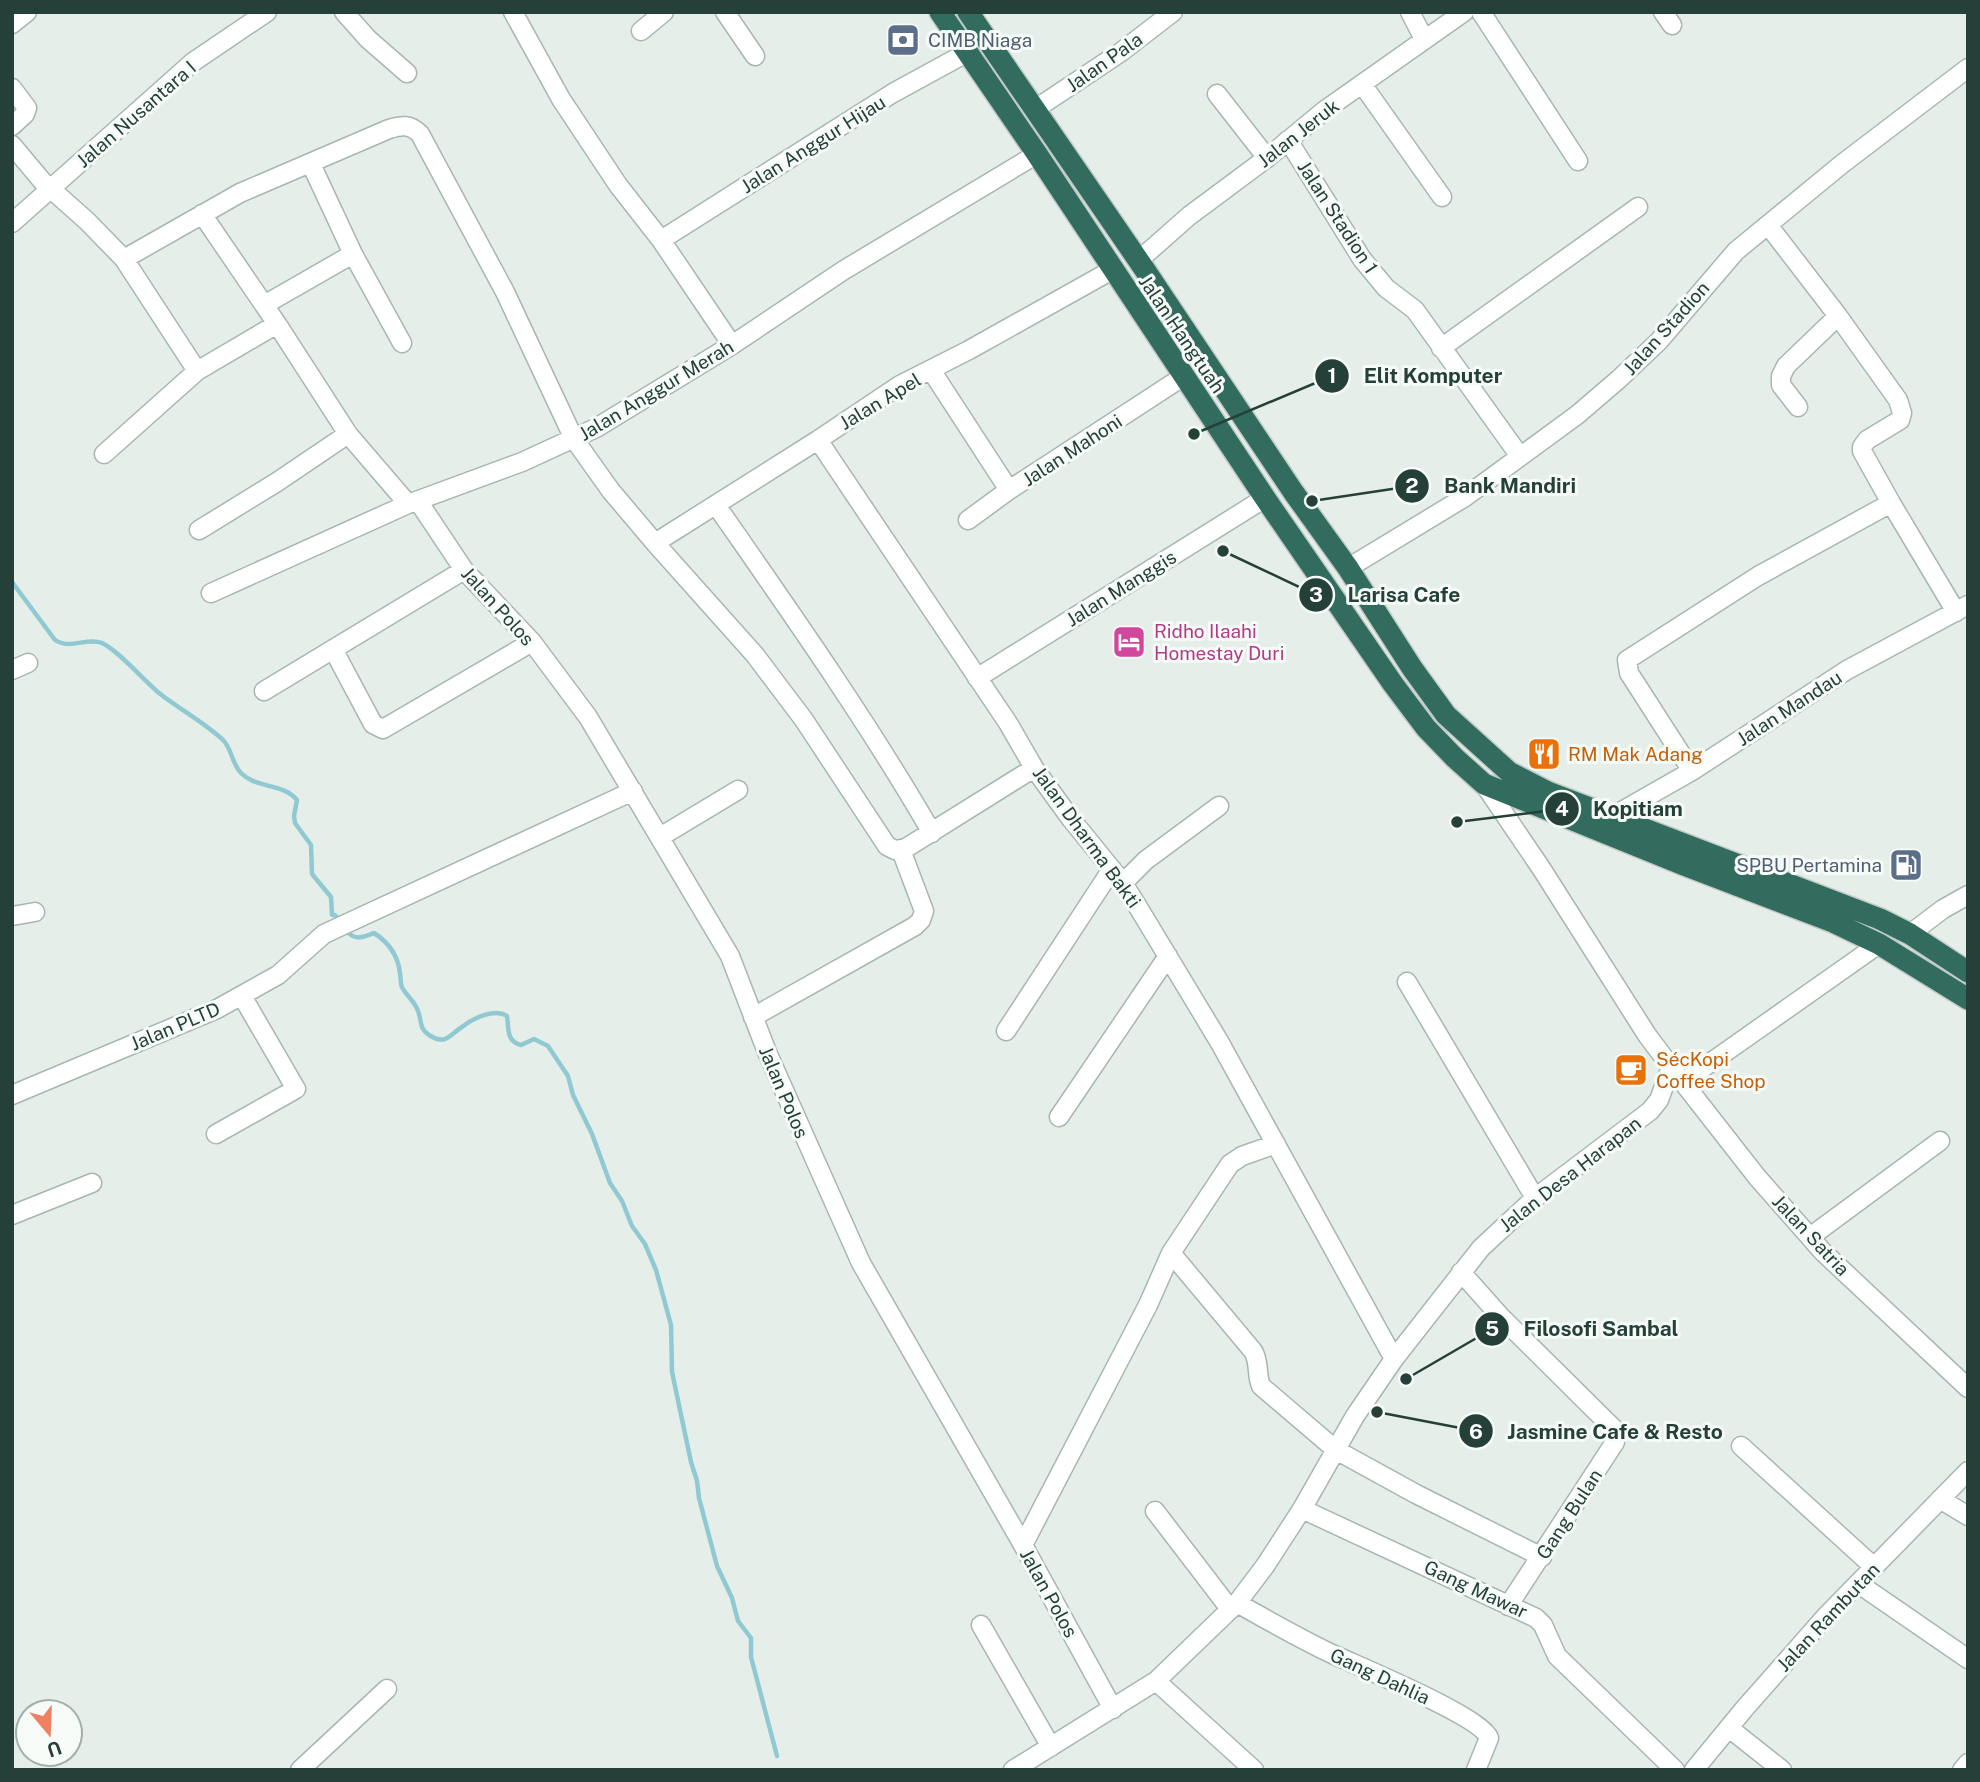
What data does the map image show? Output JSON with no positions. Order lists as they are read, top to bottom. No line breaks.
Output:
{"streets":{"highway":["Jalan Hangtuah"],"street":["Jalan Pala","Jalan Nusantara I","Jalan Jeruk","Jalan Anggur Hijau","Jalan Stadion 1","Jalan Stadion","Jalan Anggur Merah","Jalan Apel","Jalan Mahoni","Jalan Manggis","Jalan Polos","Jalan Mandau","Jalan Dharma Bakti","Jalan PLTD","Jalan Desa Harapan","Jalan Satria","Gang Bulan","Gang Mawar","Jalan Rambutan","Gang Dahlia"]},"crossings":[["Jalan Pala","Jalan Hangtuah"],["Jalan Jeruk","Jalan Stadion 1"],["Jalan Jeruk","Jalan Hangtuah"],["Jalan Anggur Hijau","Jalan Hangtuah"],["Jalan Stadion 1","Jalan Stadion"],["Jalan Stadion","Jalan Hangtuah"],["Jalan Hangtuah","Jalan Anggur Merah"],["Jalan Hangtuah","Jalan Apel"],["Jalan Hangtuah","Jalan Mahoni"],["Jalan Hangtuah","Jalan Manggis"],["Jalan Hangtuah","Jalan Mandau"],["Jalan Anggur Merah","Jalan Polos"],["Jalan Apel","Jalan Mahoni"],["Jalan Apel","Jalan Dharma Bakti"],["Jalan Manggis","Jalan Dharma Bakti"],["Jalan Polos","Jalan PLTD"],["Jalan Polos","Jalan Desa Harapan"],["Jalan Dharma Bakti","Jalan Desa Harapan"],["Jalan Desa Harapan","Jalan Satria"],["Jalan Desa Harapan","Gang Bulan"],["Jalan Desa Harapan","Gang Mawar"],["Jalan Desa Harapan","Gang Dahlia"],["Gang Bulan","Gang Mawar"]],"places":{"bank":["CIMB Niaga"],"other":["Elit Komputer","Bank Mandiri","Larisa Cafe","Kopitiam","Filosofi Sambal","Jasmine Cafe & Resto"],"hotel":["Ridho Ilaahi Homestay Duri"],"restaurant":["RM Mak Adang"],"fuel station":["SPBU Pertamina"],"cafe":["SécKopi Coffee Shop"]},"north":"bottom"}
